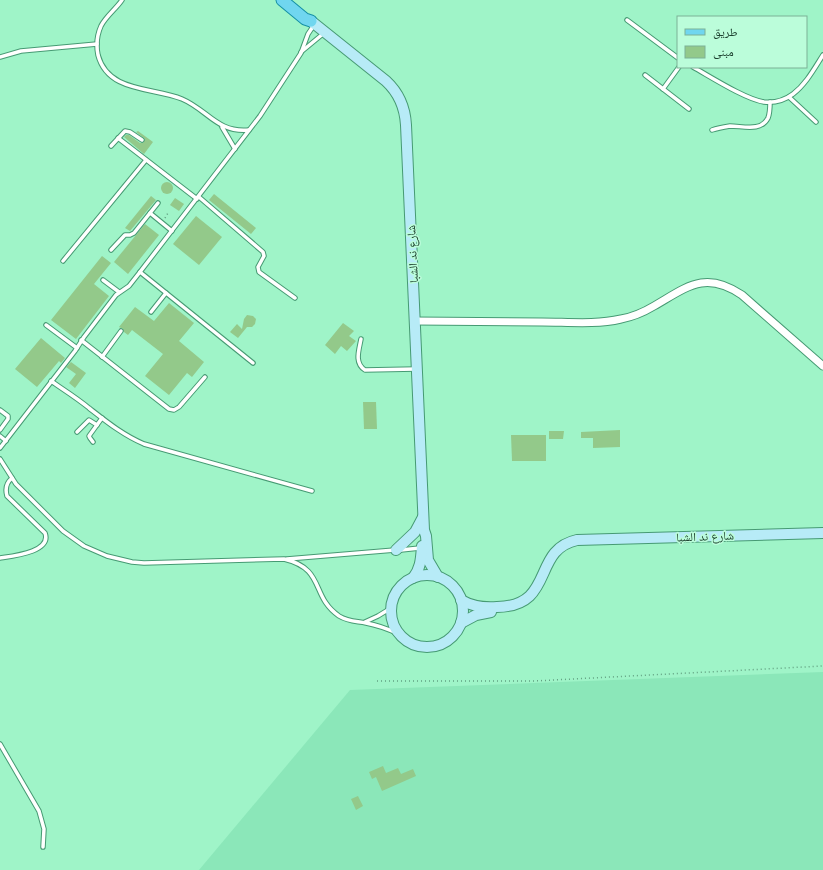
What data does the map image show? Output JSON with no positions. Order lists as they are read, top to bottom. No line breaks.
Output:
{"streets":{"main road":["شارع ند الشبا"]},"legend":["طريق","مبنى"]}
